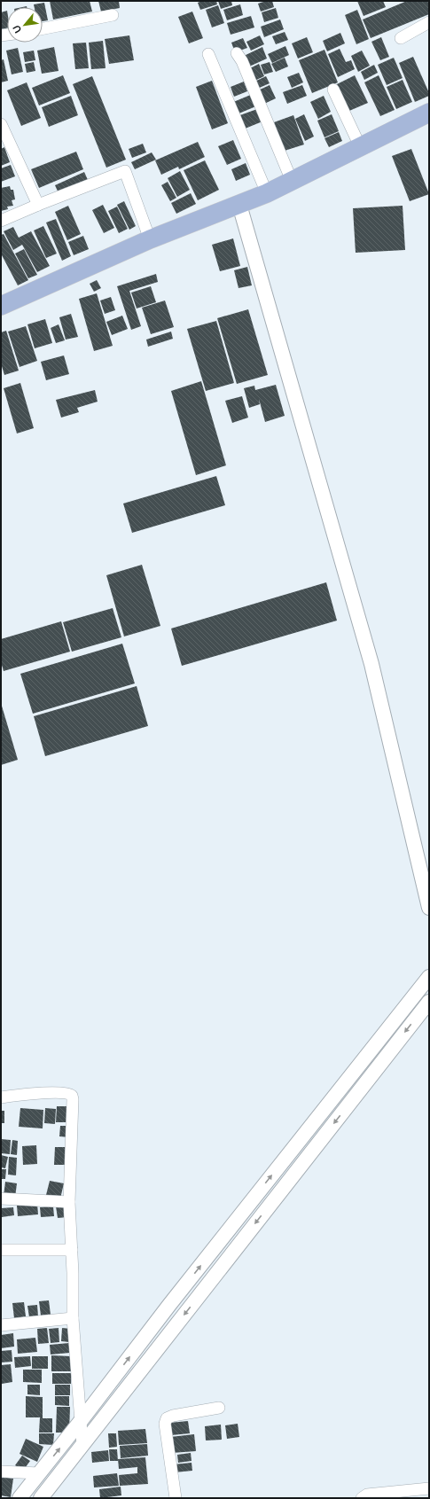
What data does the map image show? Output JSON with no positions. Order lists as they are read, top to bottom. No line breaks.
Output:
{"north":"bottom left"}
